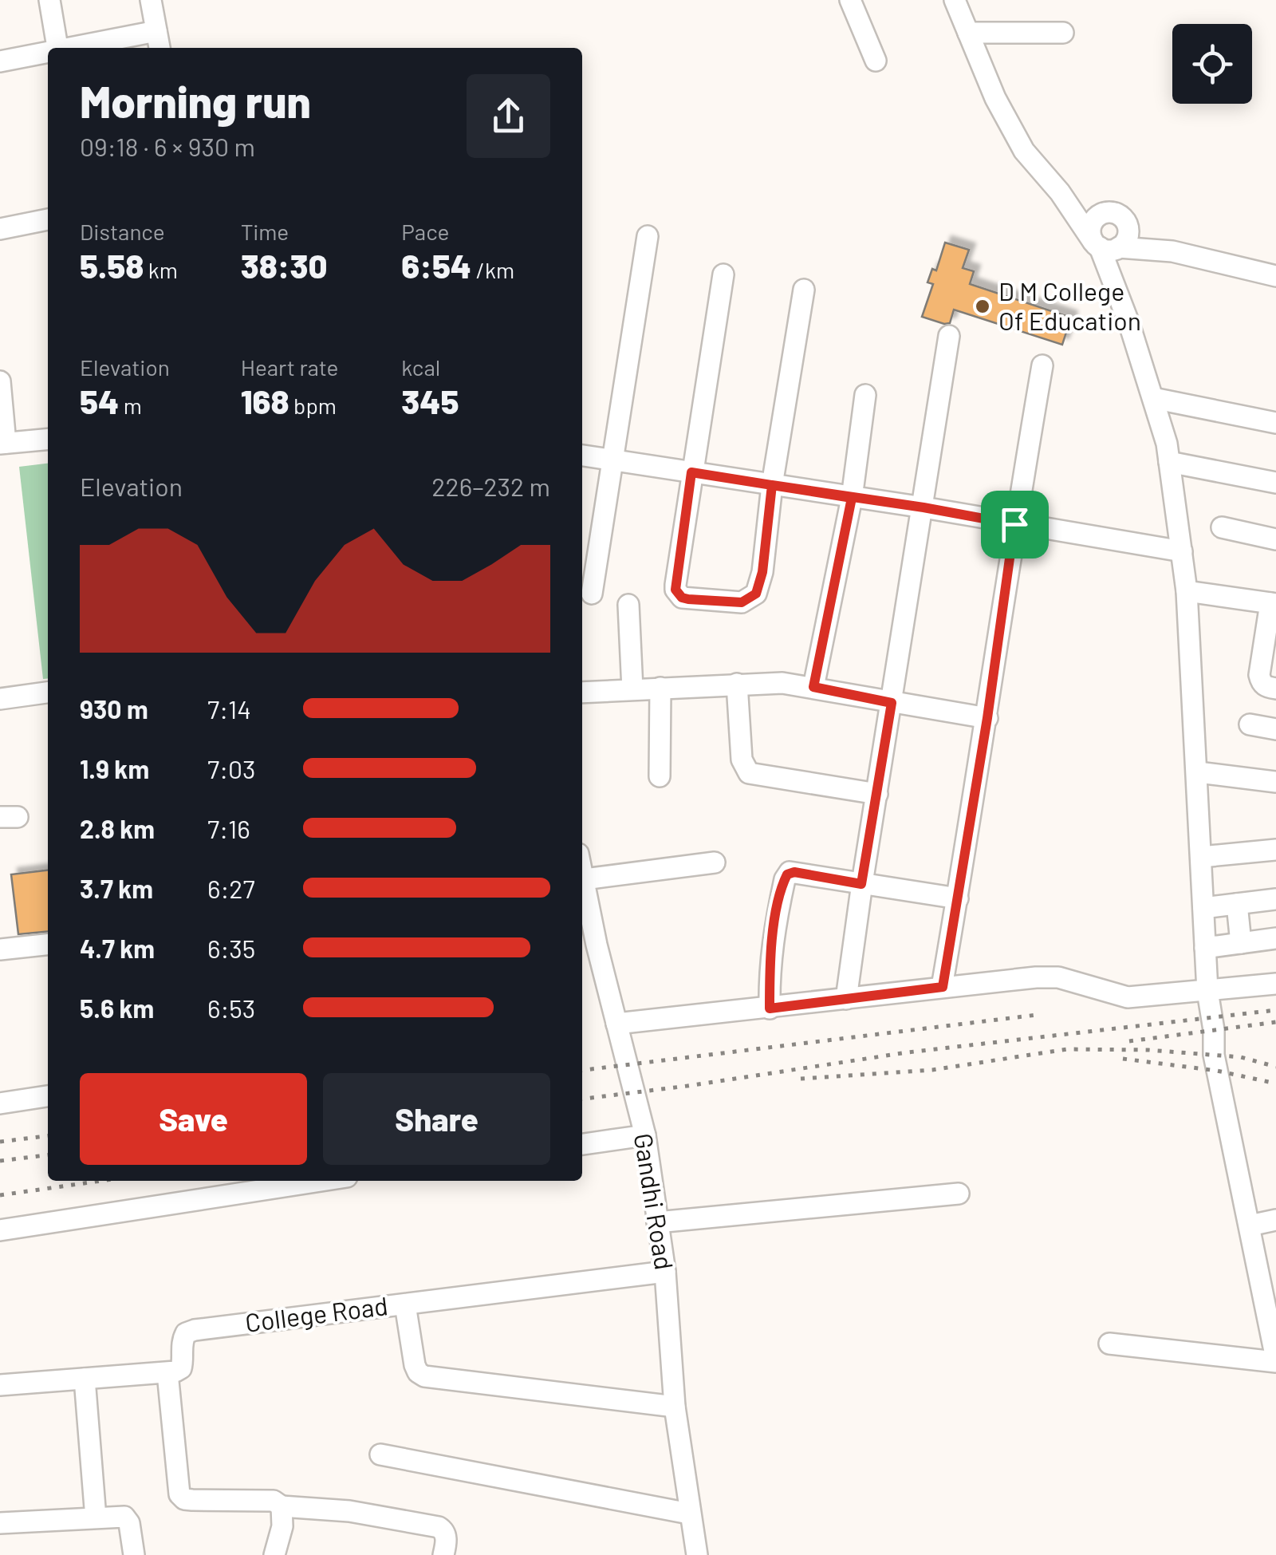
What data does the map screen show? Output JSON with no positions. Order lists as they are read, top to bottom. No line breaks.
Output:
{"streets":{"street":["Gandhi Road","College Road"]},"crossings":[["Gandhi Road","College Road"]],"places":["D M College Of Education"],"page":{"heading":["Morning run","09:18 · 6 × 930 m"],"stats":[["Distance","5.58 km"],["Time","38:30"],["Pace","6:54 /km"],["Elevation","54 m"],["Heart rate","168 bpm"],["kcal","345"]],"chart":["Elevation","226–232 m"],"list":[{"name":"930 m","note":"7:14"},{"name":"1.9 km","note":"7:03"},{"name":"2.8 km","note":"7:16"},{"name":"3.7 km","note":"6:27"},{"name":"4.7 km","note":"6:35"},{"name":"5.6 km","note":"6:53"}],"buttons":["Save","Share"]}}
